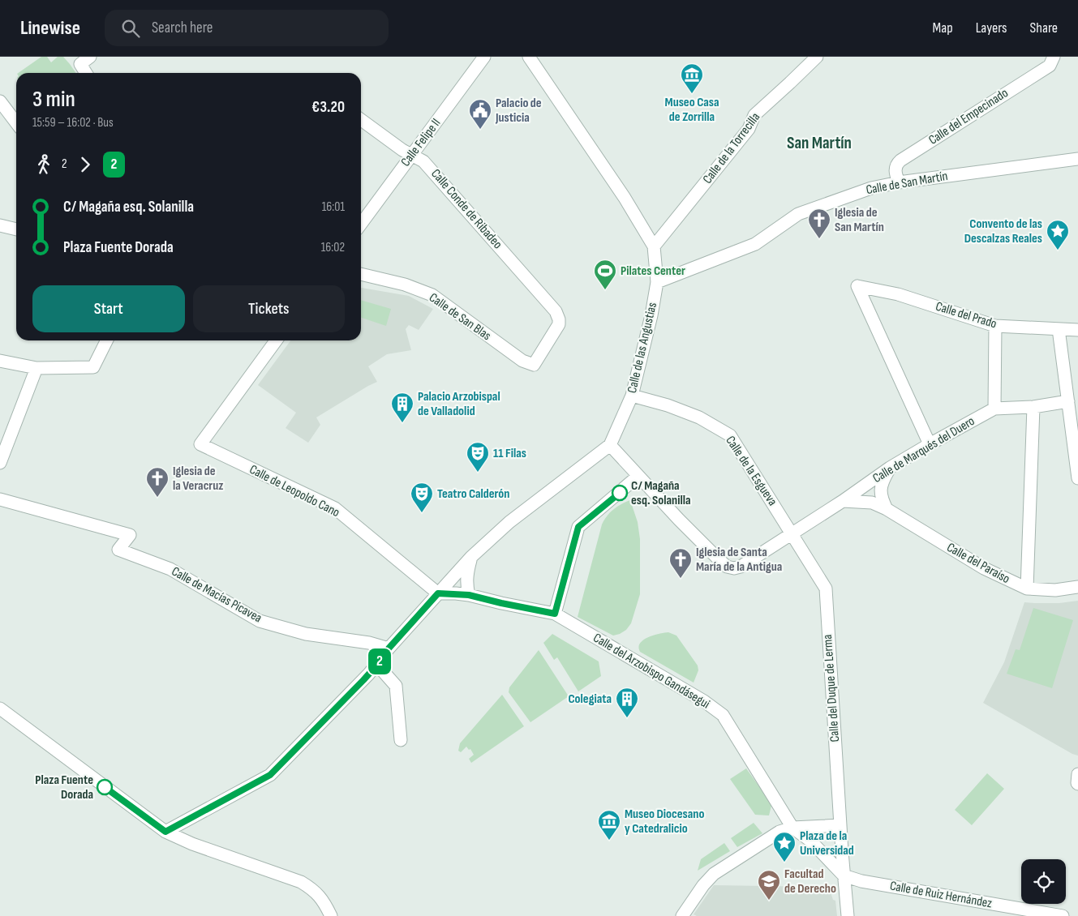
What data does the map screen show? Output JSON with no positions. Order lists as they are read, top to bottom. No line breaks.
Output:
{"streets":{"street":["Calle del Empecinado","Calle Felipe II","Calle de la Torrecilla","Calle de San Martín","Calle Conde de Ribadeo","Calle del Prado","Calle de San Blas","Calle de las Angustias","Calle de Marqués del Duero","Calle de la Esgueva","Calle de Leopoldo Cano","Calle del Paraíso","Calle de Macías Picavea","Calle del Arzobispo Gandásegui","Calle del Duque de Lerma","Calle de Ruiz Hernández"]},"crossings":[["Calle del Empecinado","Calle de San Martín"],["Calle Felipe II","Calle Conde de Ribadeo"],["Calle de la Torrecilla","Calle de las Angustias"],["Calle de San Martín","Calle de las Angustias"],["Calle Conde de Ribadeo","Calle de San Blas"],["Calle del Prado","Calle de Marqués del Duero"],["Calle de las Angustias","Calle de la Esgueva"],["Calle de las Angustias","Calle de Leopoldo Cano"],["Calle de las Angustias","Calle de Macías Picavea"],["Calle de las Angustias","Calle del Arzobispo Gandásegui"],["Calle de Marqués del Duero","Calle de la Esgueva"],["Calle de Marqués del Duero","Calle del Paraíso"],["Calle de la Esgueva","Calle del Duque de Lerma"],["Calle de Leopoldo Cano","Calle del Arzobispo Gandásegui"]],"districts":["San Martín"],"places":{"museum":["Museo Casa de Zorrilla","Museo Diocesano y Catedralicio"],"public building":["Palacio de Justicia"],"church":["Iglesia de San Martín","Iglesia de la Veracruz","Iglesia de Santa María de la Antigua"],"place":["Convento de las Descalzas Reales","Plaza de la Universidad"],"sports":["Pilates Center"],"building":["Palacio Arzobispal de Valladolid","Colegiata"],"theatre":["11 Filas","Teatro Calderón"],"other":["C/ Magaña esq. Solanilla","Plaza Fuente Dorada"],"school or university":["Facultad de Derecho"]},"lines":["bus line 2"],"page":{"header":"Linewise","search":"Search here","nav":["Map","Layers","Share"],"on_map":"2","heading":["3 min","15:59 – 16:02 · Bus","€3.20"],"legs":["2","2"],"list":[{"name":"C/ Magaña esq. Solanilla","value":"16:01"},{"name":"Plaza Fuente Dorada","value":"16:02"}],"buttons":["Start","Tickets"]}}
